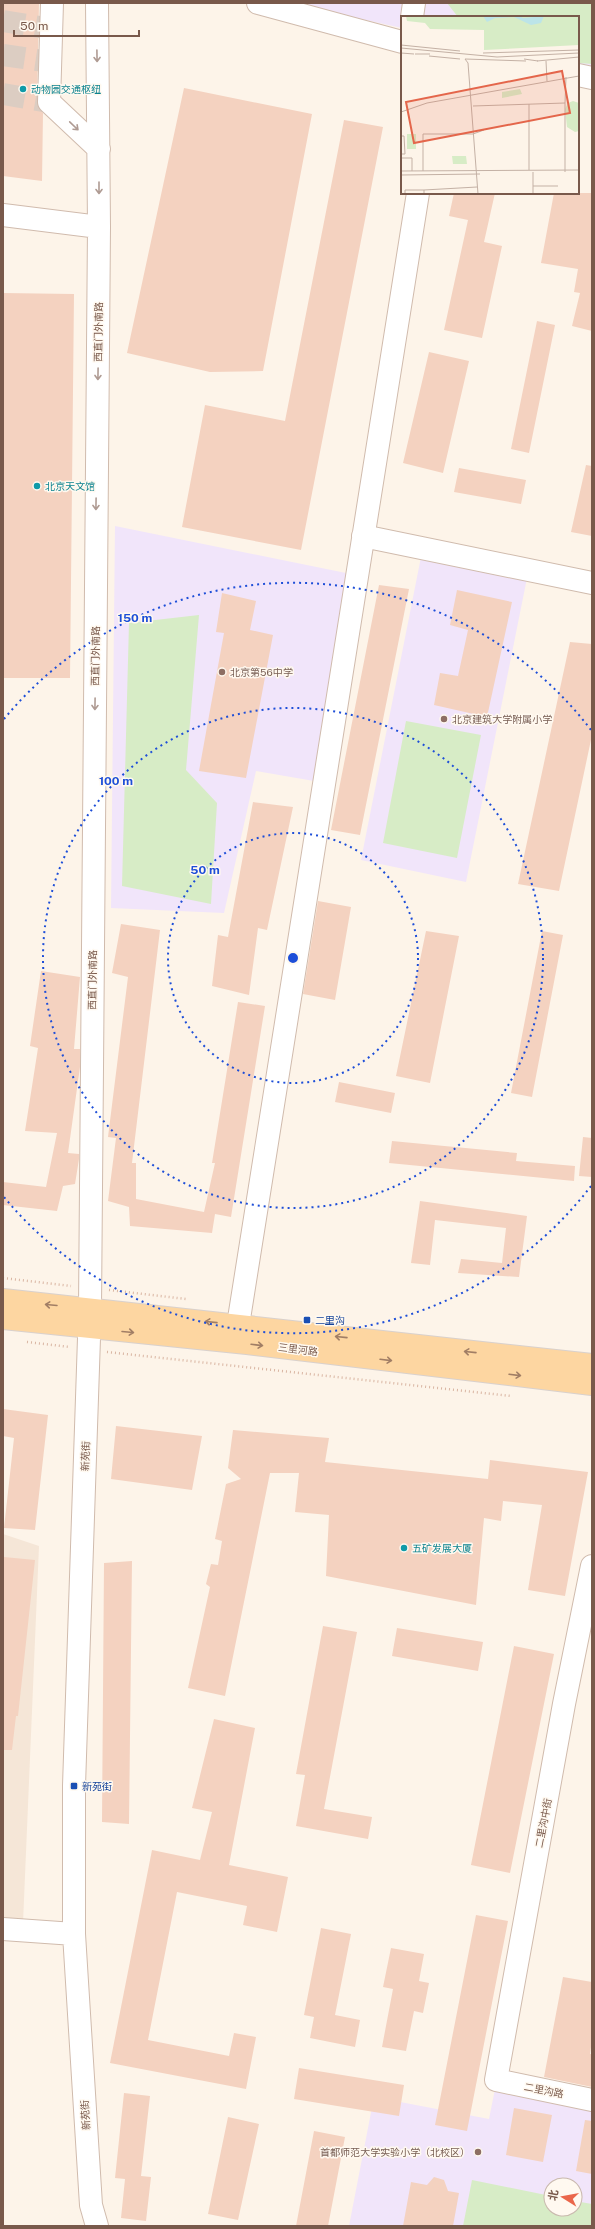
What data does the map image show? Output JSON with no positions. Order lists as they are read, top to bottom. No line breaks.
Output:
{"streets":{"main road":["三里河路"],"street":["西直门外南路","新苑街","二里沟中街","二里沟路"]},"crossings":[["西直门外南路","三里河路"],["西直门外南路","新苑街"],["三里河路","新苑街"],["二里沟中街","二里沟路"]],"one_way":["西直门外南路"],"places":{"other":["动物园交通枢纽","北京天文馆","北京第56中学","北京建筑大学附属小学","五矿发展大厦","首都师范大学实验小学（北校区）"],"transit":["二里沟","新苑街"]},"scale_bar":"50 m","north":"left","rings":["150 m","100 m","50 m"]}
